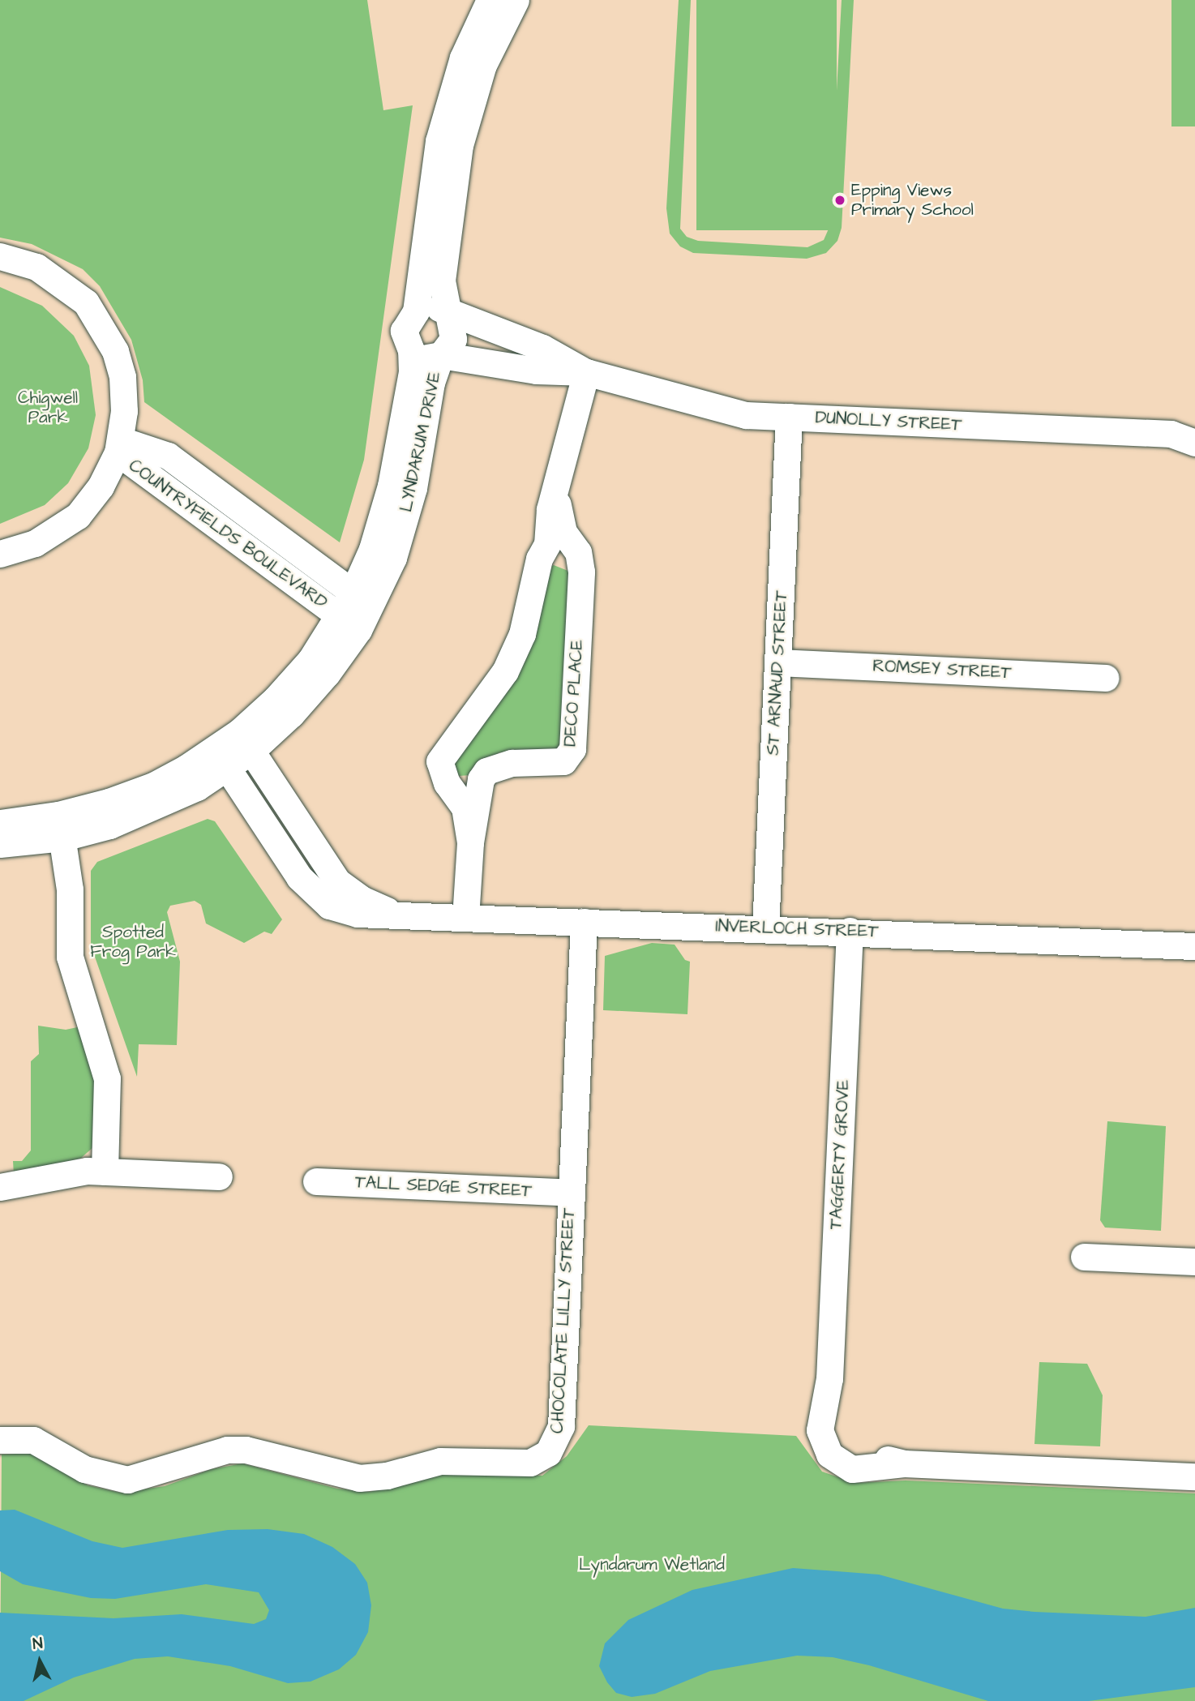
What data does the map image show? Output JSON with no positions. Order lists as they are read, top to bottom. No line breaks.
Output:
{"streets":{"street":["DUNOLLY STREET","LYNDARUM DRIVE","COUNTRYFIELDS BOULEVARD","ROMSEY STREET","ST ARNAUD STREET","DECO PLACE","INVERLOCH STREET","TAGGERTY GROVE","TALL SEDGE STREET","CHOCOLATE LILLY STREET"]},"crossings":[["DUNOLLY STREET","LYNDARUM DRIVE"],["DUNOLLY STREET","ST ARNAUD STREET"],["DUNOLLY STREET","DECO PLACE"],["LYNDARUM DRIVE","COUNTRYFIELDS BOULEVARD"],["LYNDARUM DRIVE","INVERLOCH STREET"],["ROMSEY STREET","ST ARNAUD STREET"],["ST ARNAUD STREET","INVERLOCH STREET"],["INVERLOCH STREET","TAGGERTY GROVE"],["INVERLOCH STREET","CHOCOLATE LILLY STREET"],["TALL SEDGE STREET","CHOCOLATE LILLY STREET"]],"parks":["Chigwell Park","Spotted Frog Park","Lyndarum Wetland"],"places":["Epping Views Primary School"],"north":"top"}
